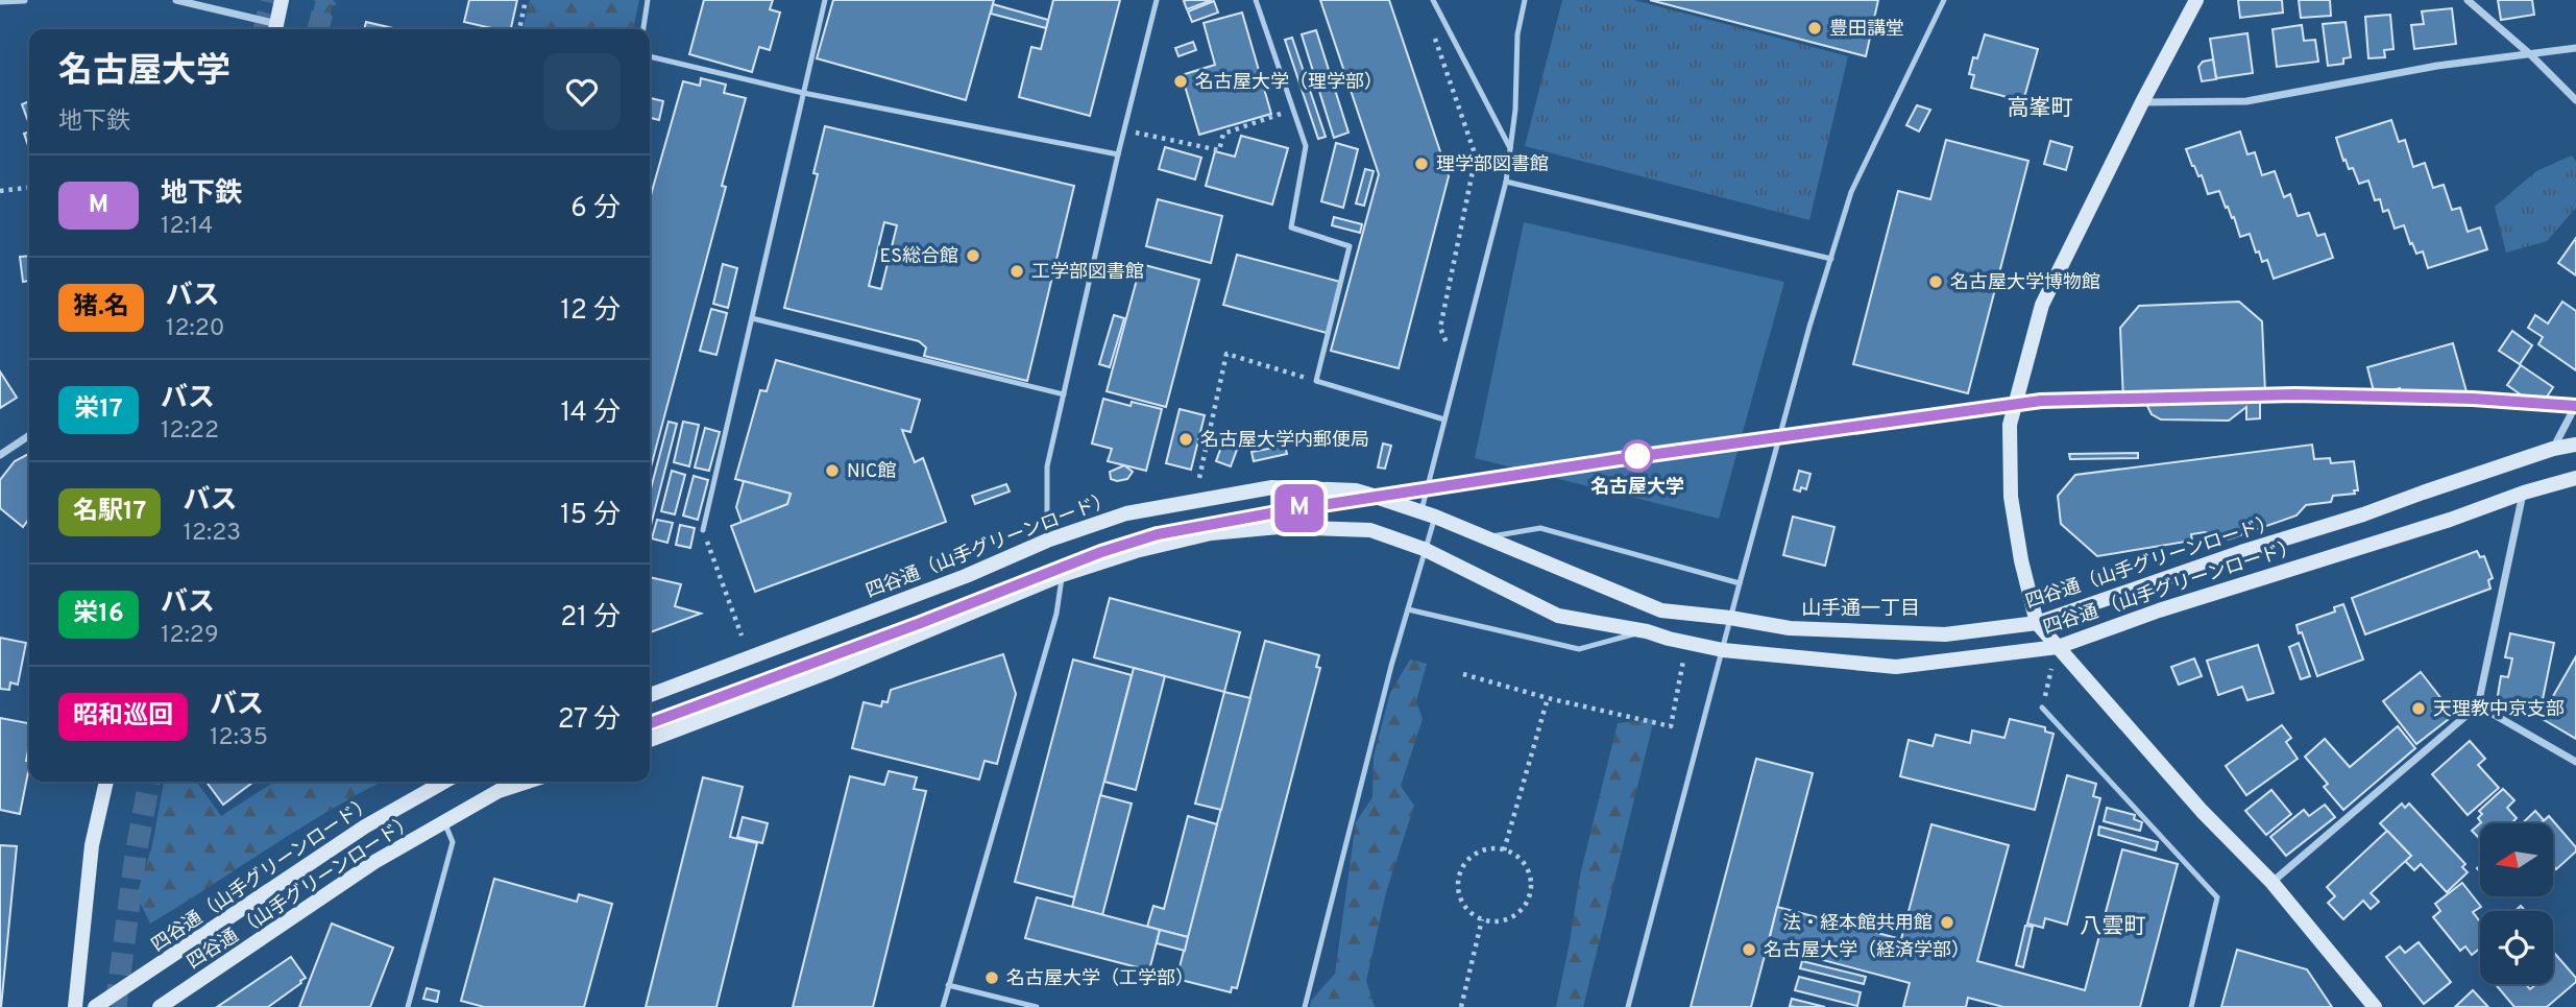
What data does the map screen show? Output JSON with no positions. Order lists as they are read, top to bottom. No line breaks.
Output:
{"streets":{"street":["四谷通（山手グリーンロード）","四谷通 （山手グリーンロード）"]},"districts":["高峯町","山手通一丁目","八雲町"],"places":["豊田講堂","名古屋大学（理学部）","理学部図書館","ES総合館","工学部図書館","名古屋大学博物館","名古屋大学内郵便局","名古屋大学","NIC館","天理教中京支部","法・経本館共用館","名古屋大学（経済学部）","名古屋大学（工学部）"],"lines":["metro line M"],"north":"left","page":{"on_map":"M","heading":["名古屋大学","地下鉄"],"list":[{"mark":"M","name":"地下鉄","note":"12:14","value":"6 分"},{"mark":"猪.名","name":"バス","note":"12:20","value":"12 分"},{"mark":"栄17","name":"バス","note":"12:22","value":"14 分"},{"mark":"名駅17","name":"バス","note":"12:23","value":"15 分"},{"mark":"栄16","name":"バス","note":"12:29","value":"21 分"},{"mark":"昭和巡回","name":"バス","note":"12:35","value":"27 分"}]}}
